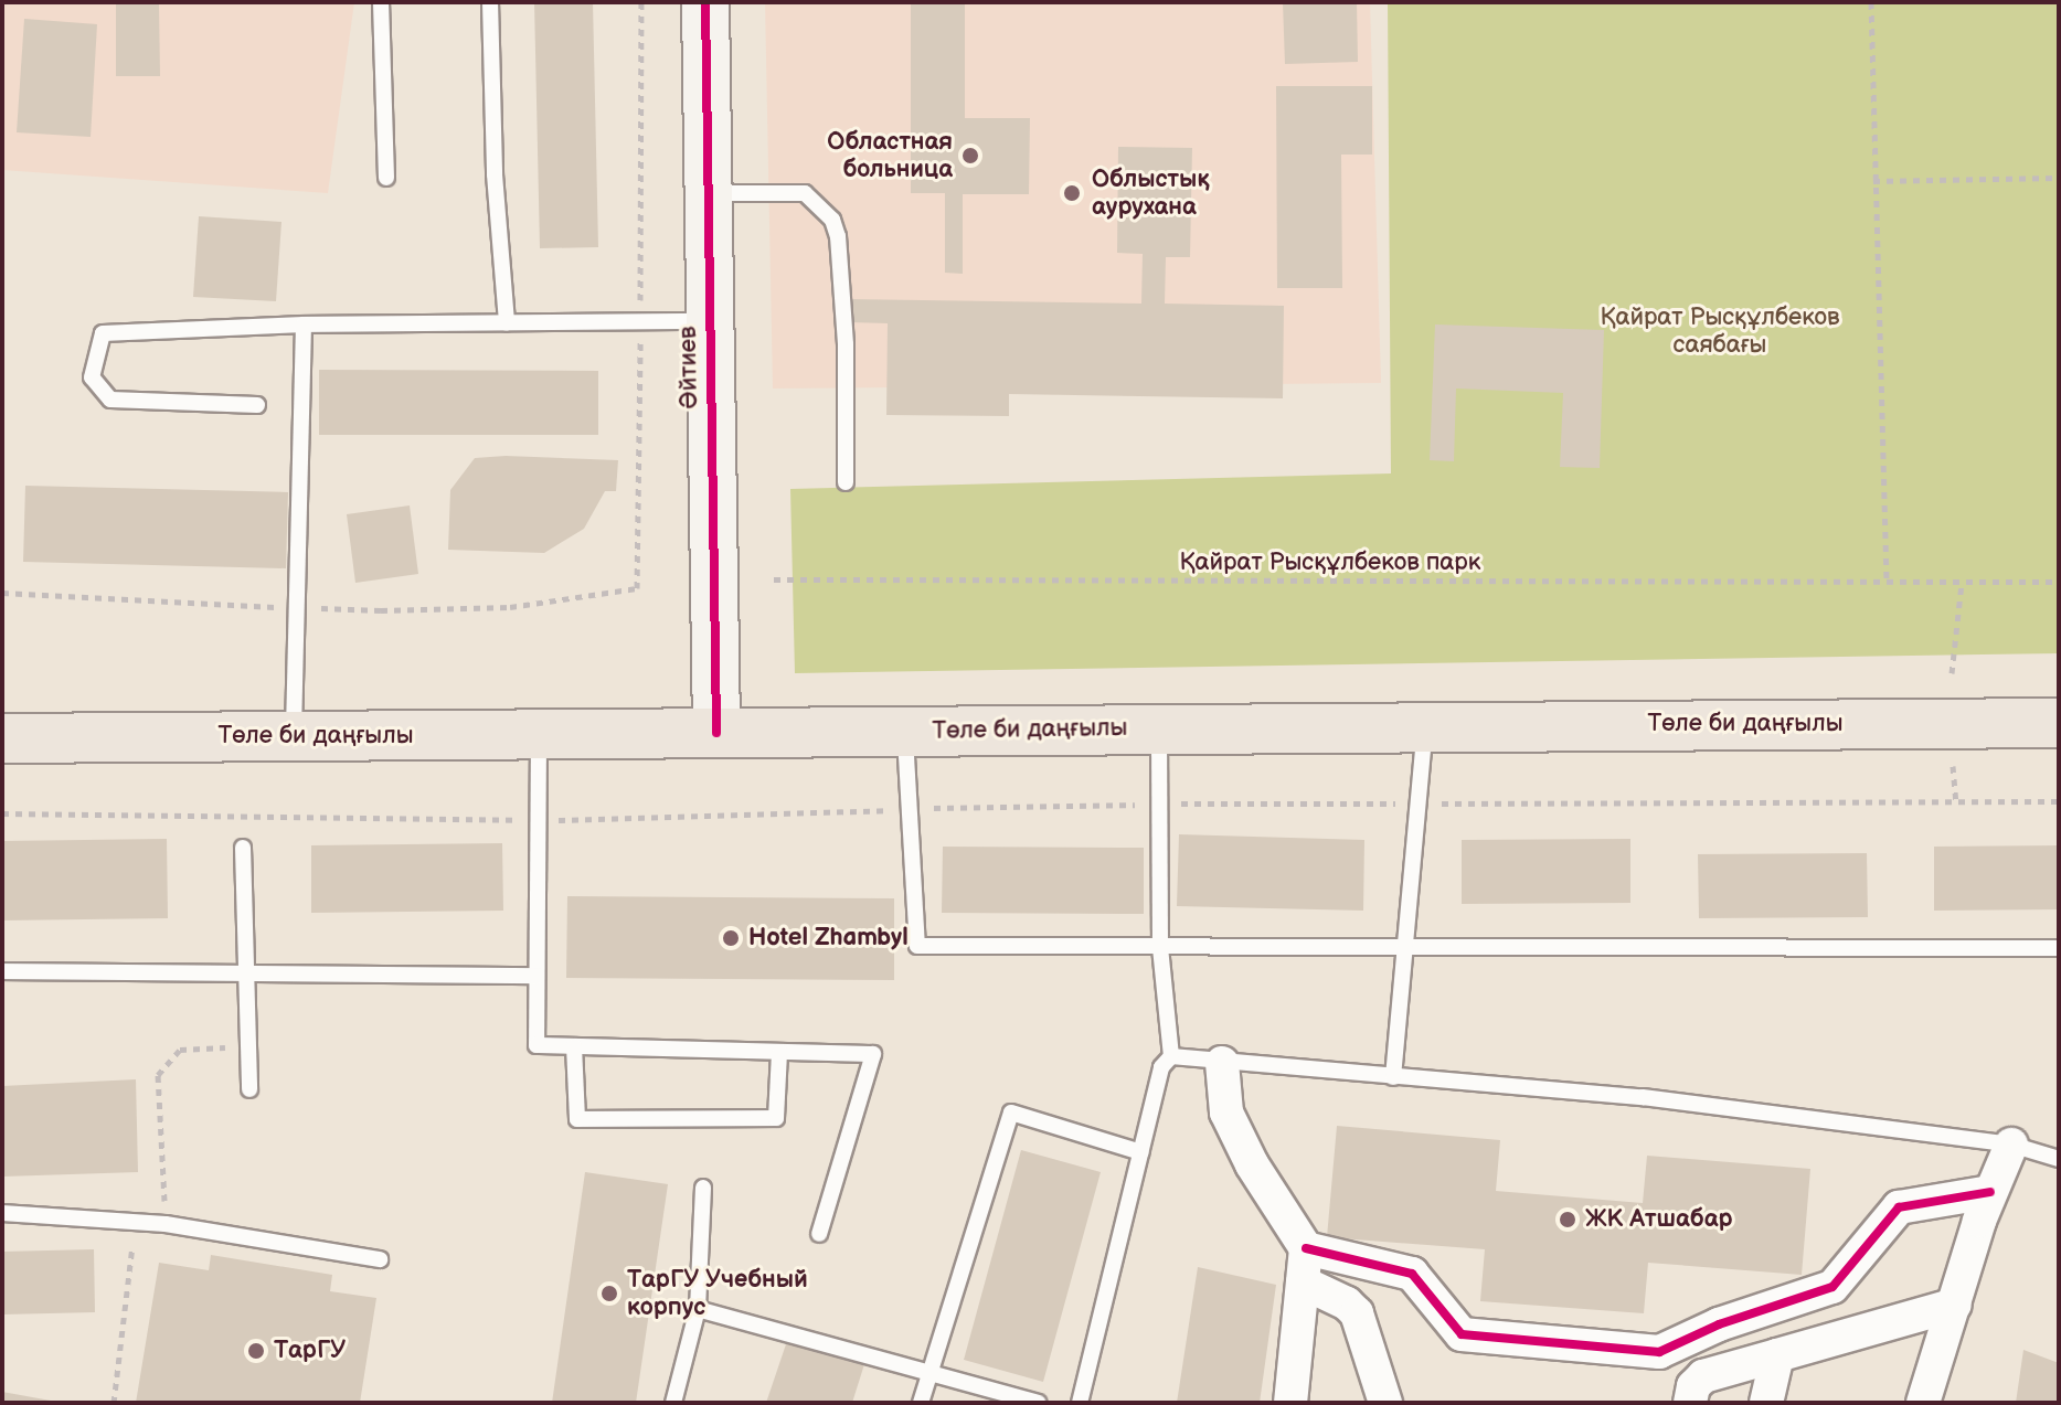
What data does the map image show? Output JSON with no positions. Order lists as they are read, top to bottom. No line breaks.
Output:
{"streets":{"main road":["Төле би даңғылы"],"street":["Әйтиев"],"path":["Қайрат Рысқұлбеков парк"]},"crossings":[["Әйтиев","Төле би даңғылы"]],"parks":["Қайрат Рысқұлбеков саябағы"],"places":["Областная больница","Облыстық аурухана","Hotel Zhambyl","ЖК Атшабар","ТарГУ Учебный корпус","ТарГУ"]}
